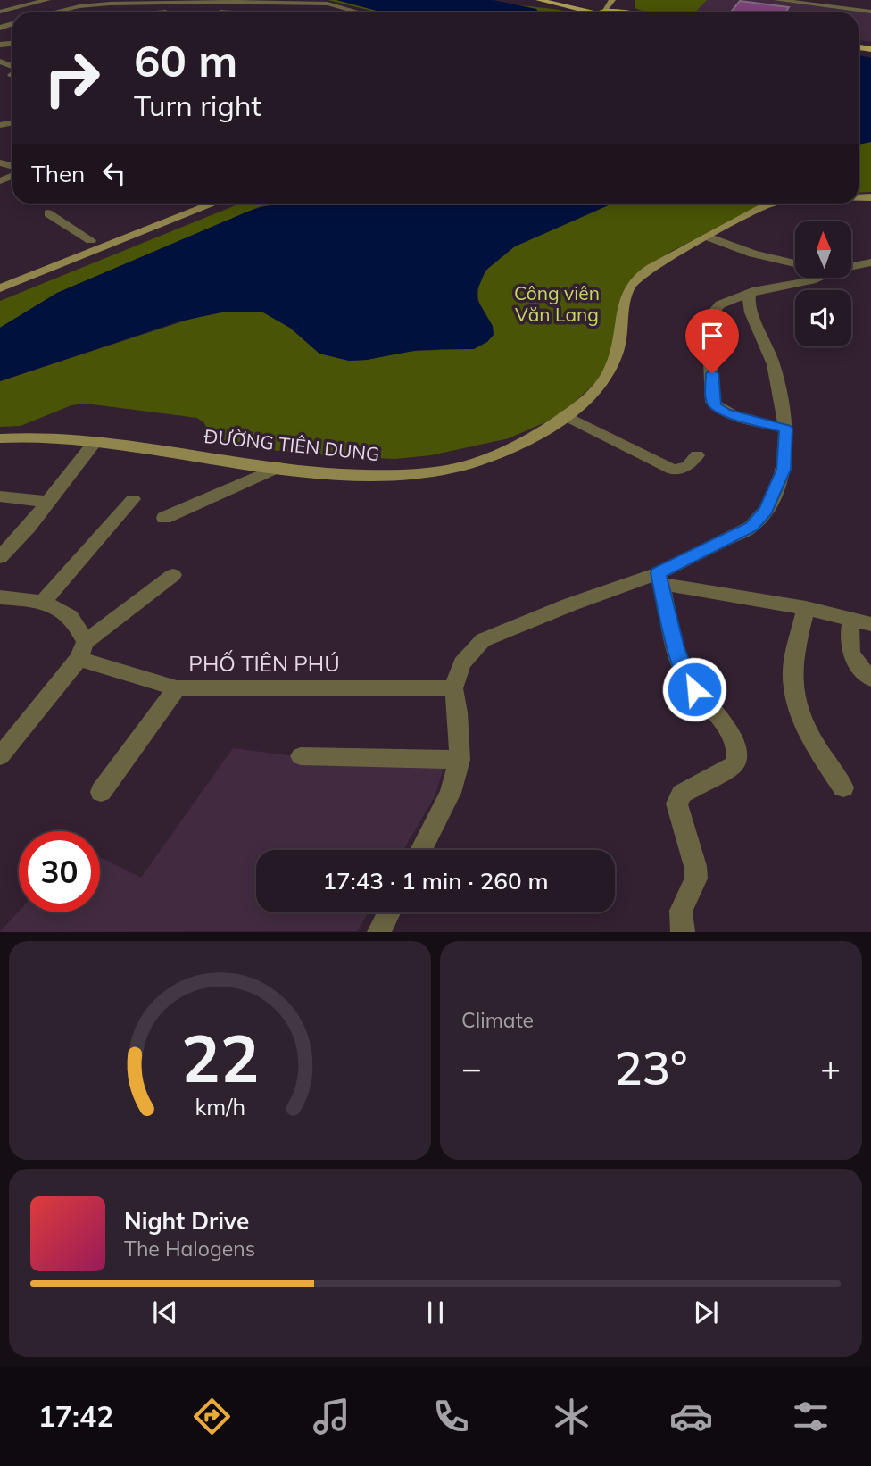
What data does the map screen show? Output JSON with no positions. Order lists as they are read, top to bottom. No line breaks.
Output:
{"streets":{"street":["ĐƯỜNG TIÊN DUNG","PHỐ TIÊN PHÚ"]},"parks":["Công viên Văn Lang"],"north":"top","page":{"turn":["60 m","Turn right"],"then":"Then","limit":"30","trip":"17:43 · 1 min · 260 m","tile":"Climate","heat":["−","23°","+"],"song":["Night Drive","The Halogens"],"tabs":"17:42","gauge":["22","km/h"]}}
